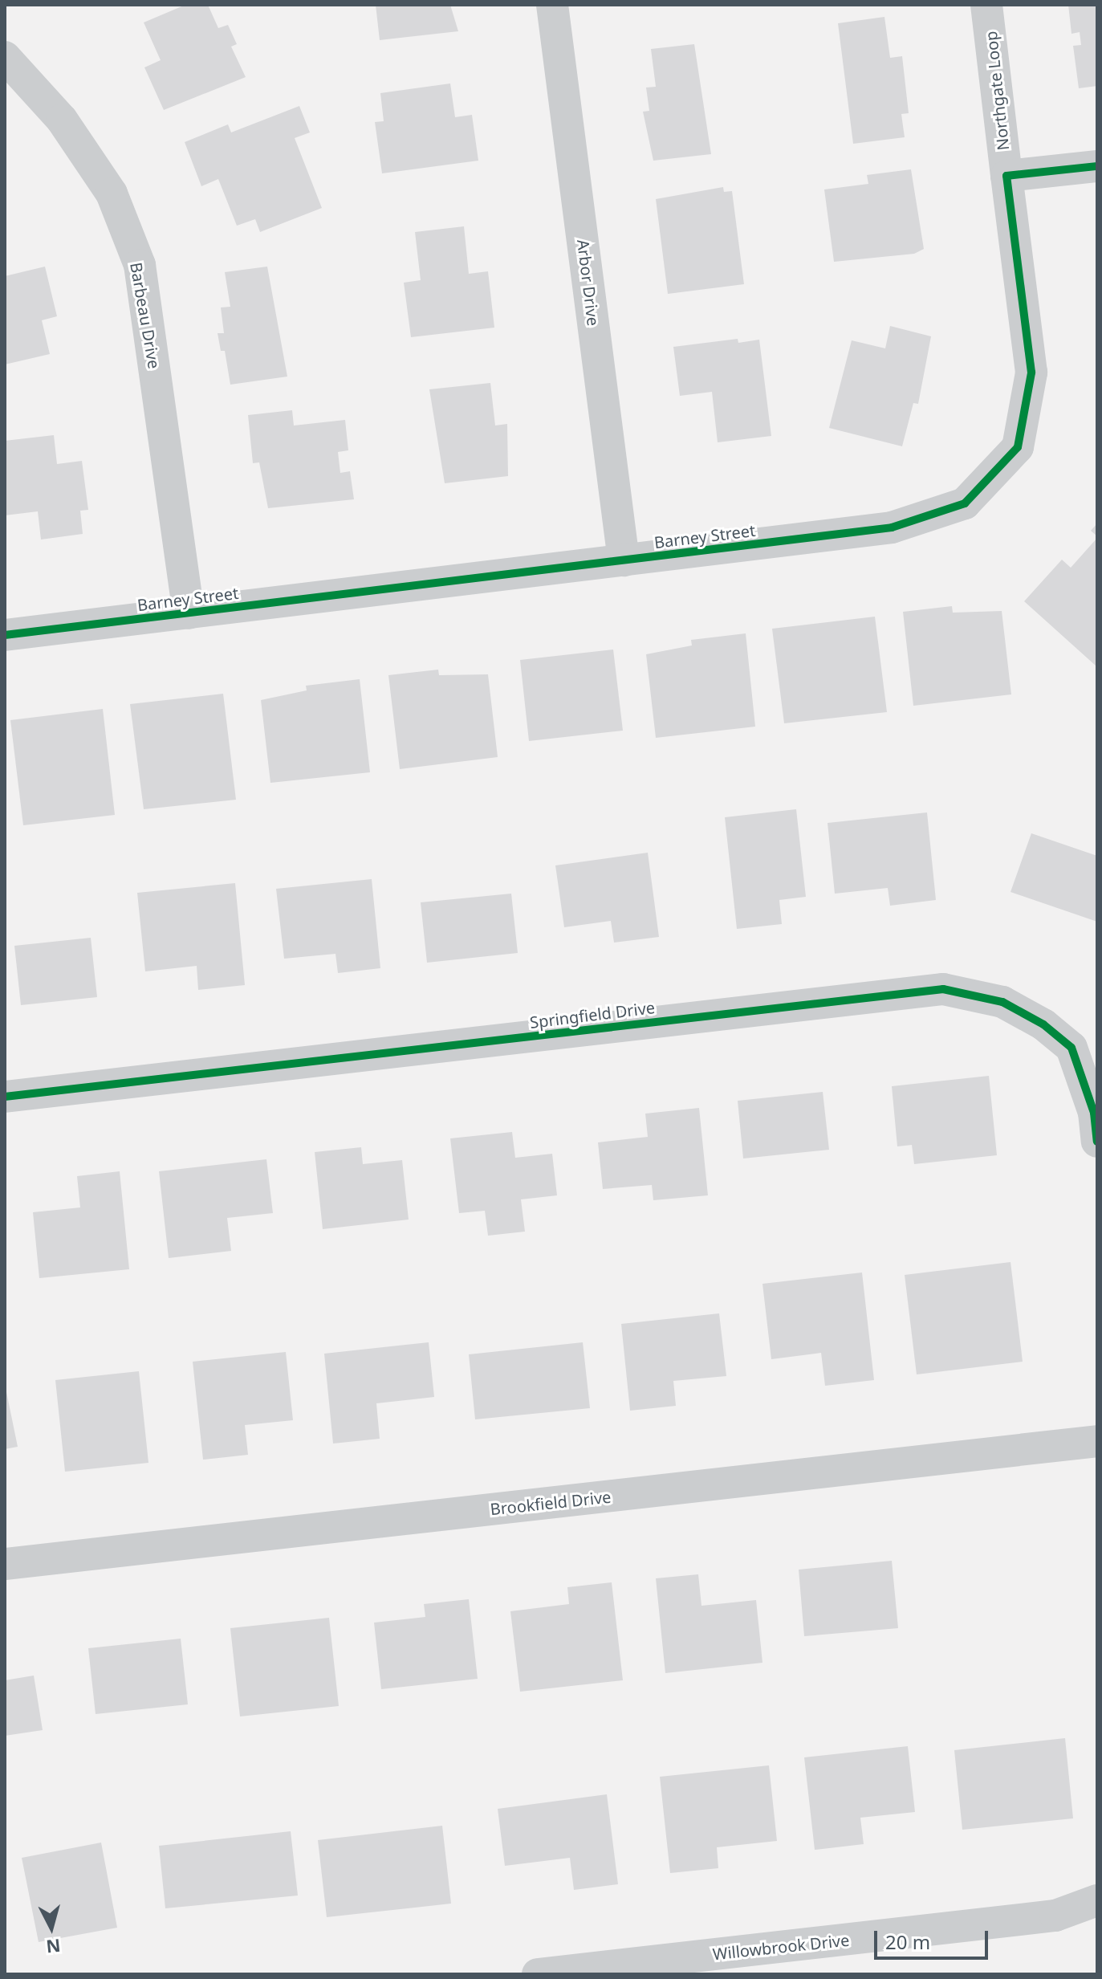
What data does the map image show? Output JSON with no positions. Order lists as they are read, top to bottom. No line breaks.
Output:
{"streets":{"street":["Northgate Loop","Arbor Drive","Barbeau Drive","Barney Street","Springfield Drive","Brookfield Drive","Willowbrook Drive"]},"crossings":[["Northgate Loop","Barney Street"],["Arbor Drive","Barney Street"],["Barbeau Drive","Barney Street"]],"scale_bar":"20 m","north":"bottom"}
